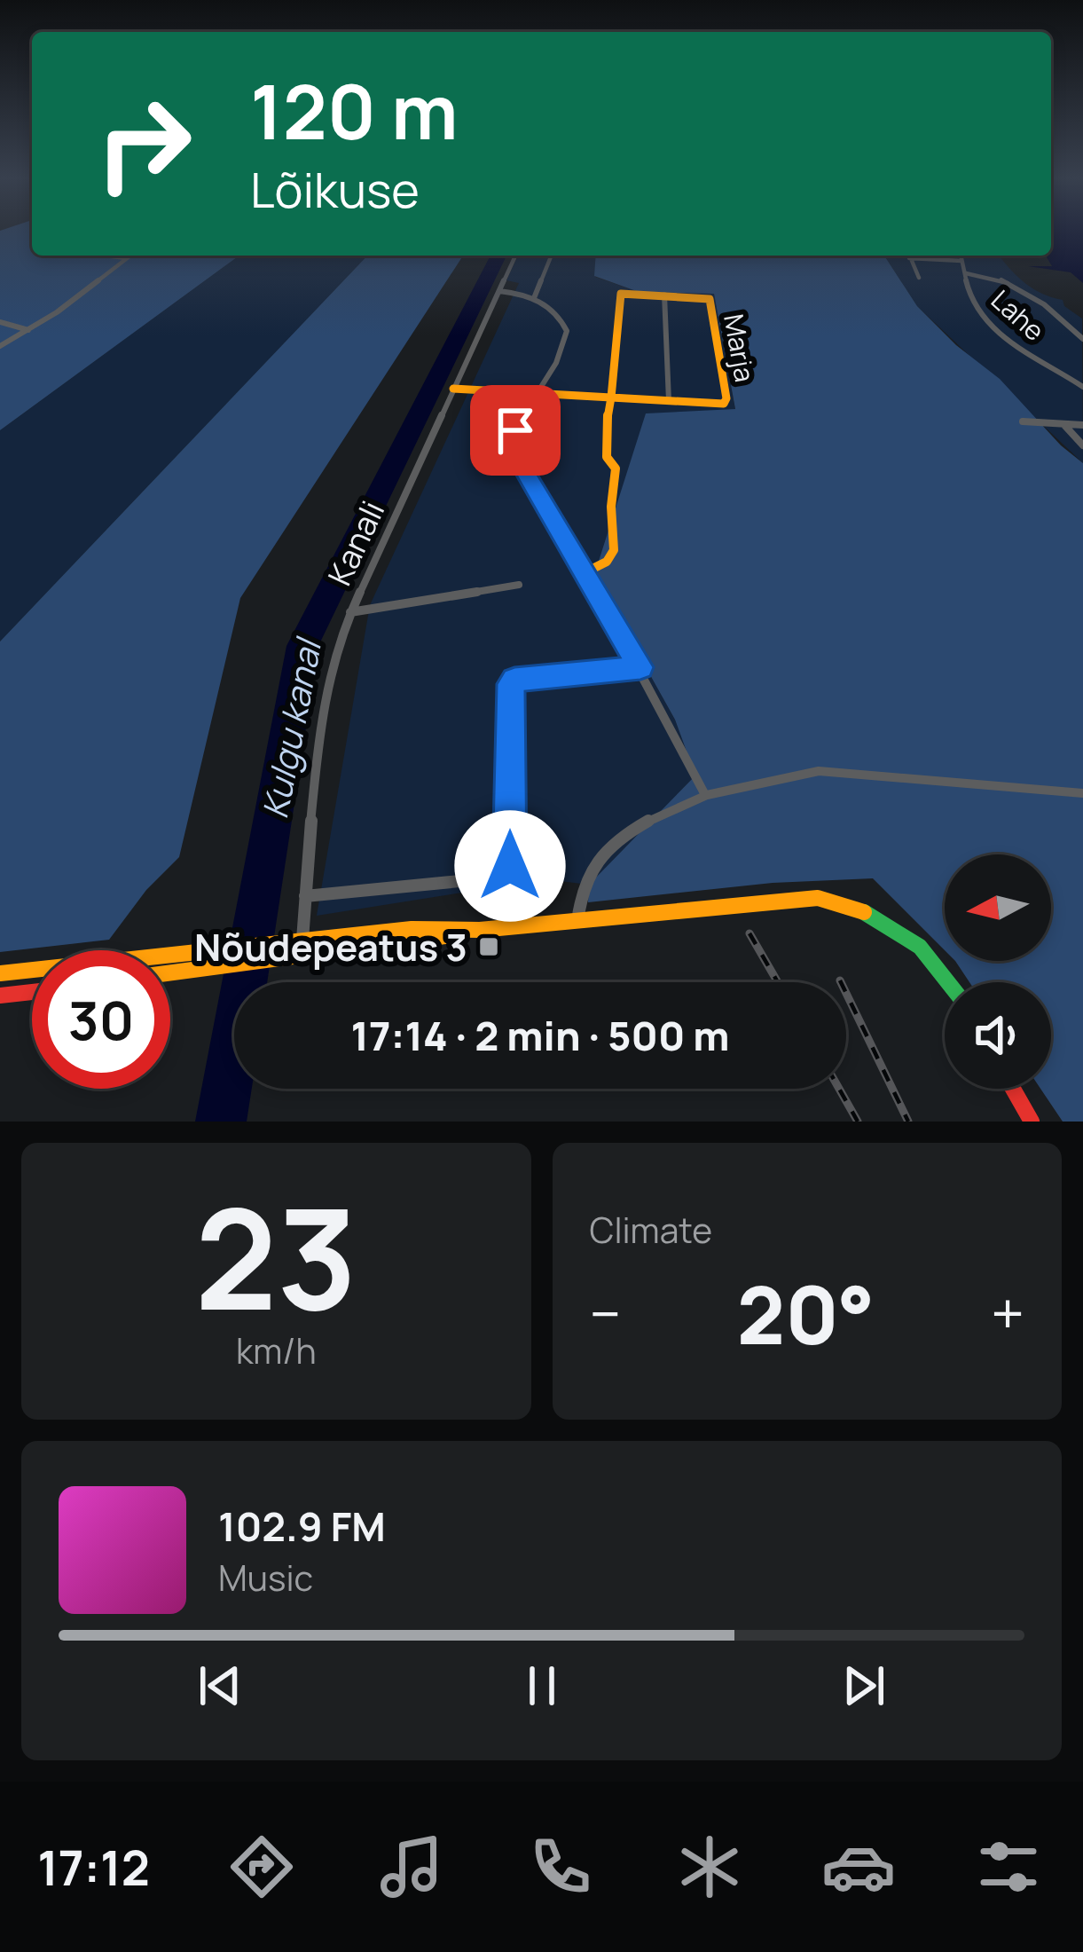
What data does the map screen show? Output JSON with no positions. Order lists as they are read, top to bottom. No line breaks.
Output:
{"streets":{"street":["Lahe","Marja","Kanali"]},"water":["Kulgu kanal"],"places":{"transit":["Nõudepeatus 3"]},"north":"left","page":{"turn":["120 m","Lõikuse"],"limit":"30","trip":"17:14 · 2 min · 500 m","tile":[["23","km/h"],"Climate"],"heat":["−","20°","+"],"song":["102.9 FM","Music"],"tabs":"17:12"}}
